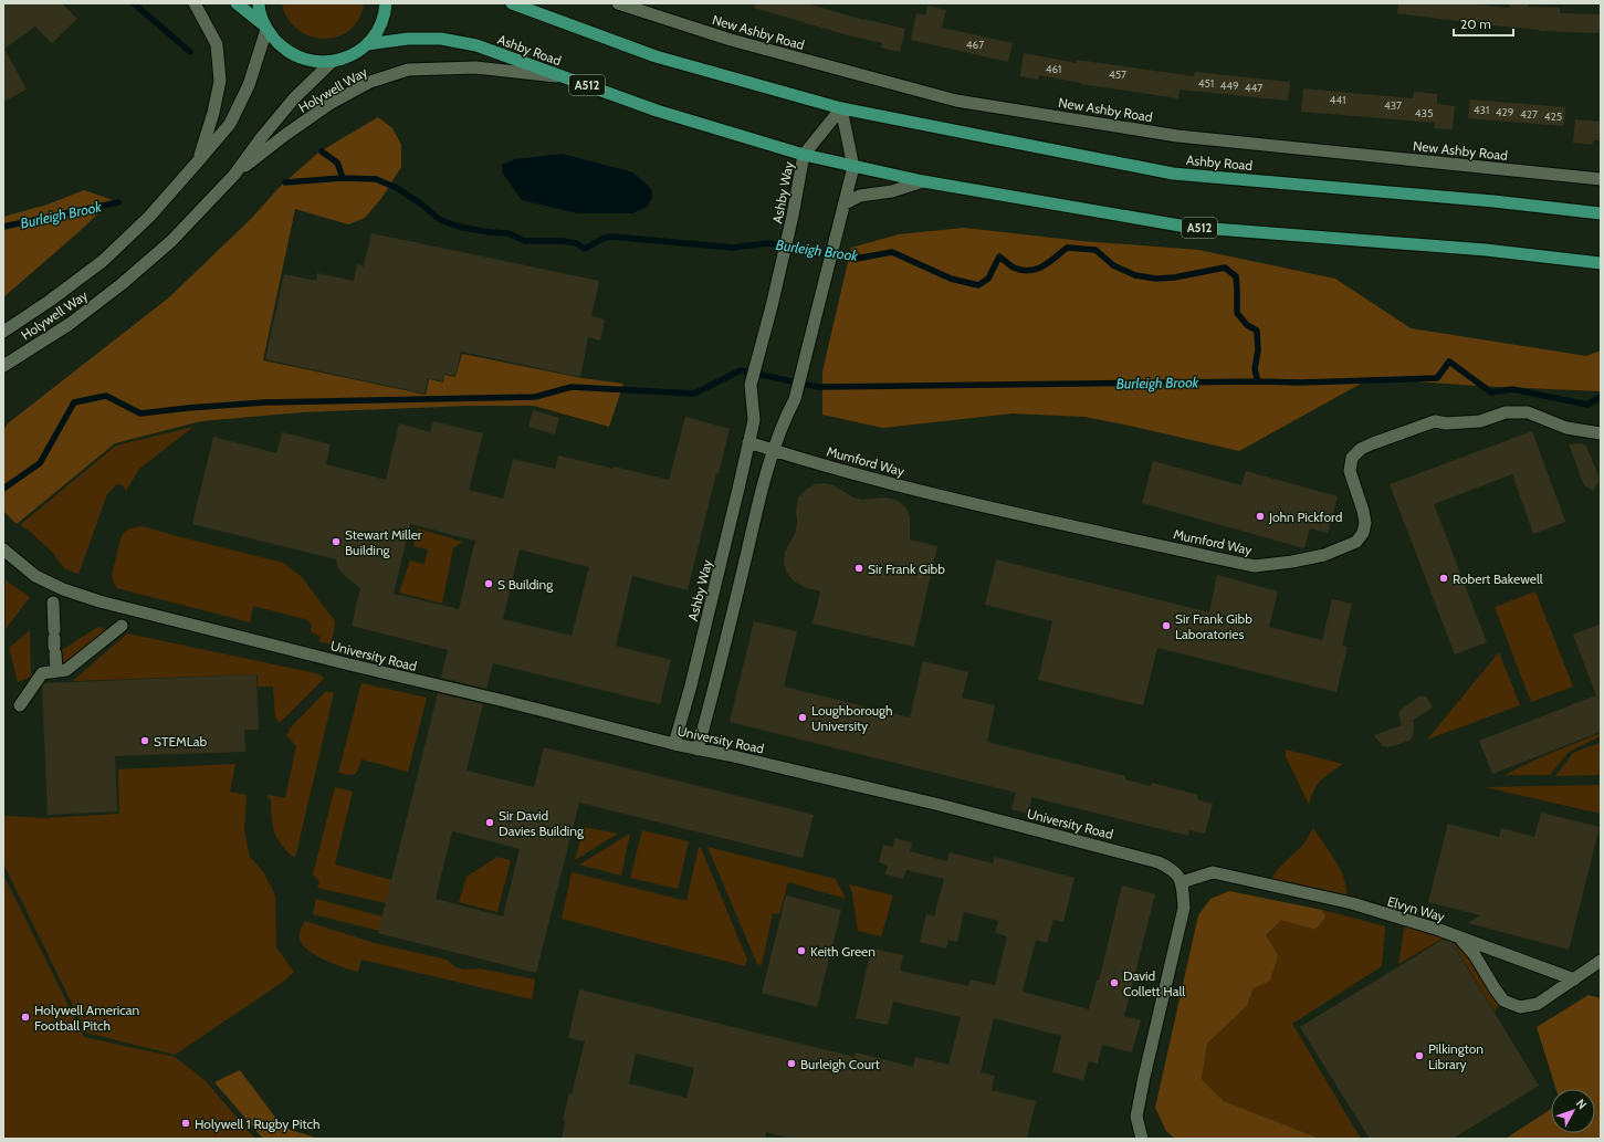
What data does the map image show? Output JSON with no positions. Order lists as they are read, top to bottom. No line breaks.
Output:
{"streets":{"main road":["Ashby Road","A512"],"street":["New Ashby Road","Holywell Way","Ashby Way","Mumford Way","University Road","Elvyn Way"]},"crossings":[["Ashby Road","Holywell Way"],["Ashby Road","Ashby Way"],["Ashby Way","University Road"],["University Road","Elvyn Way"]],"water":["Burleigh Brook"],"places":["John Pickford","Stewart Miller Building","Sir Frank Gibb","Robert Bakewell","S Building","Sir Frank Gibb Laboratories","Loughborough University","STEMLab","Sir David Davies Building","Keith Green","David Collett Hall","Holywell American Football Pitch","Pilkington Library","Burleigh Court","Holywell 1 Rugby Pitch"],"house_numbers":["467","461","457","451","449","447","441","437","431","429","435","427","425"],"scale_bar":"20 m","north":"top right"}
